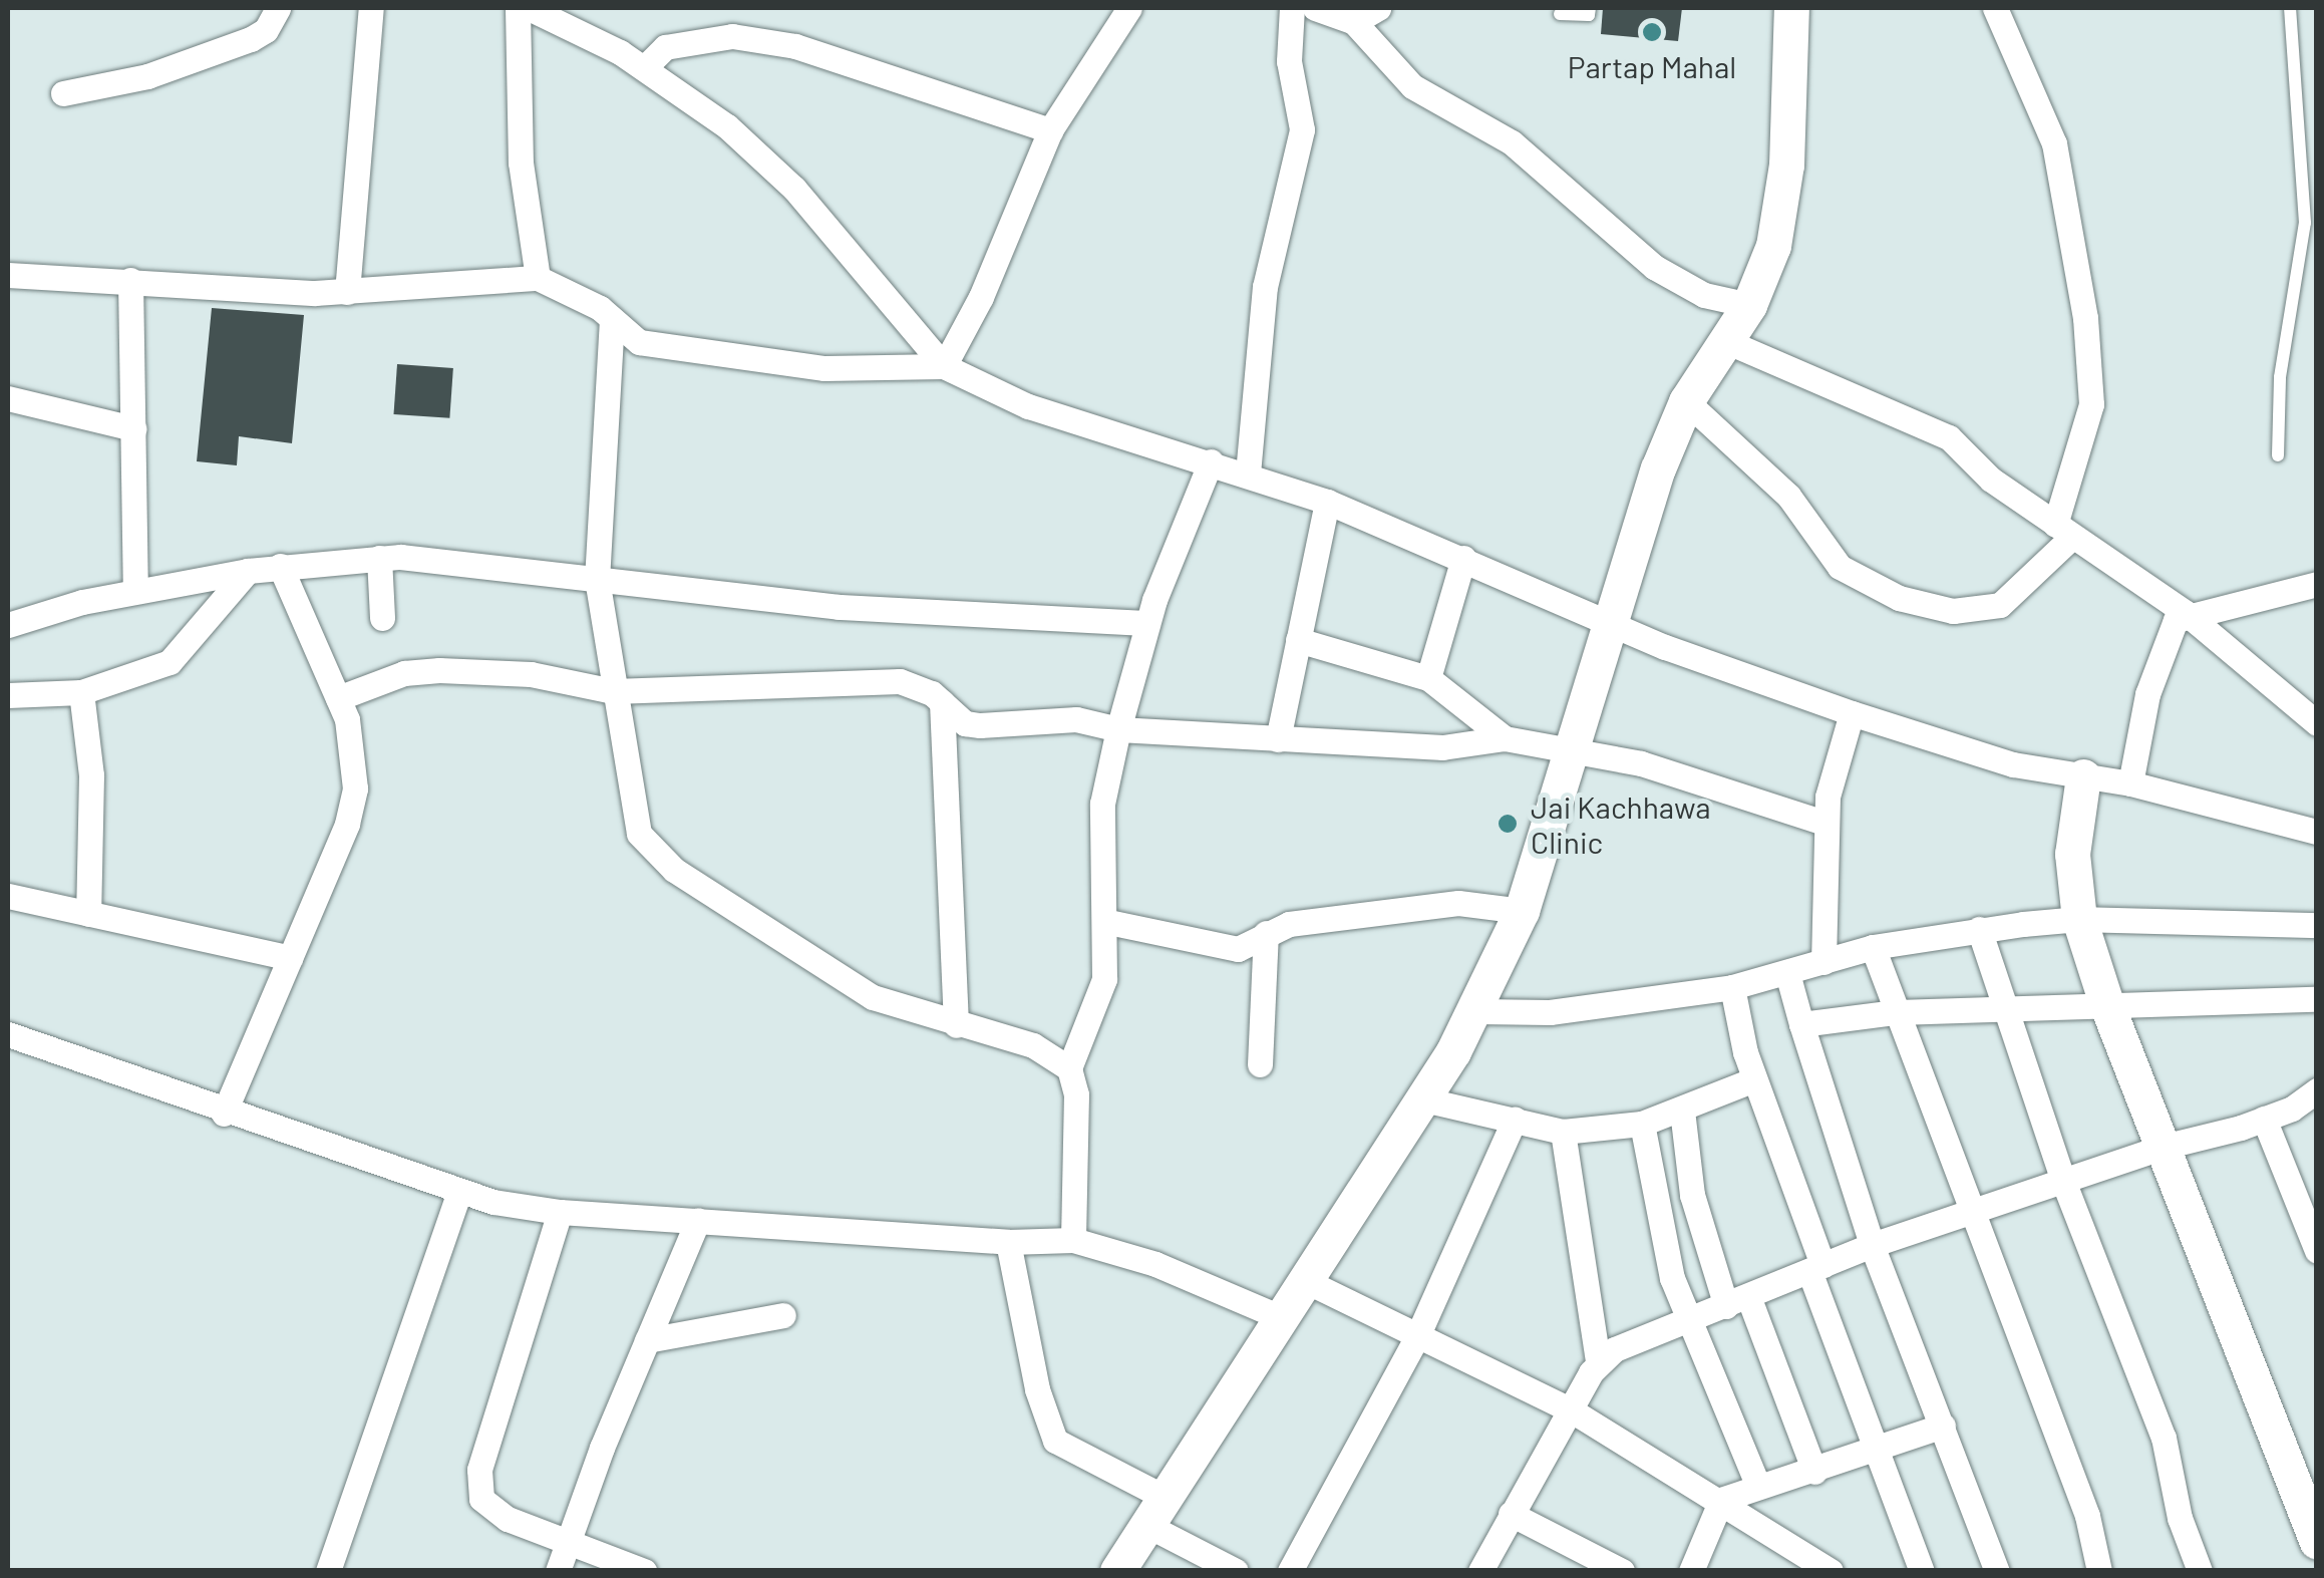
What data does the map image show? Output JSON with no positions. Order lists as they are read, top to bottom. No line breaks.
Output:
{"places":["Partap Mahal","Jai Kachhawa Clinic"]}
